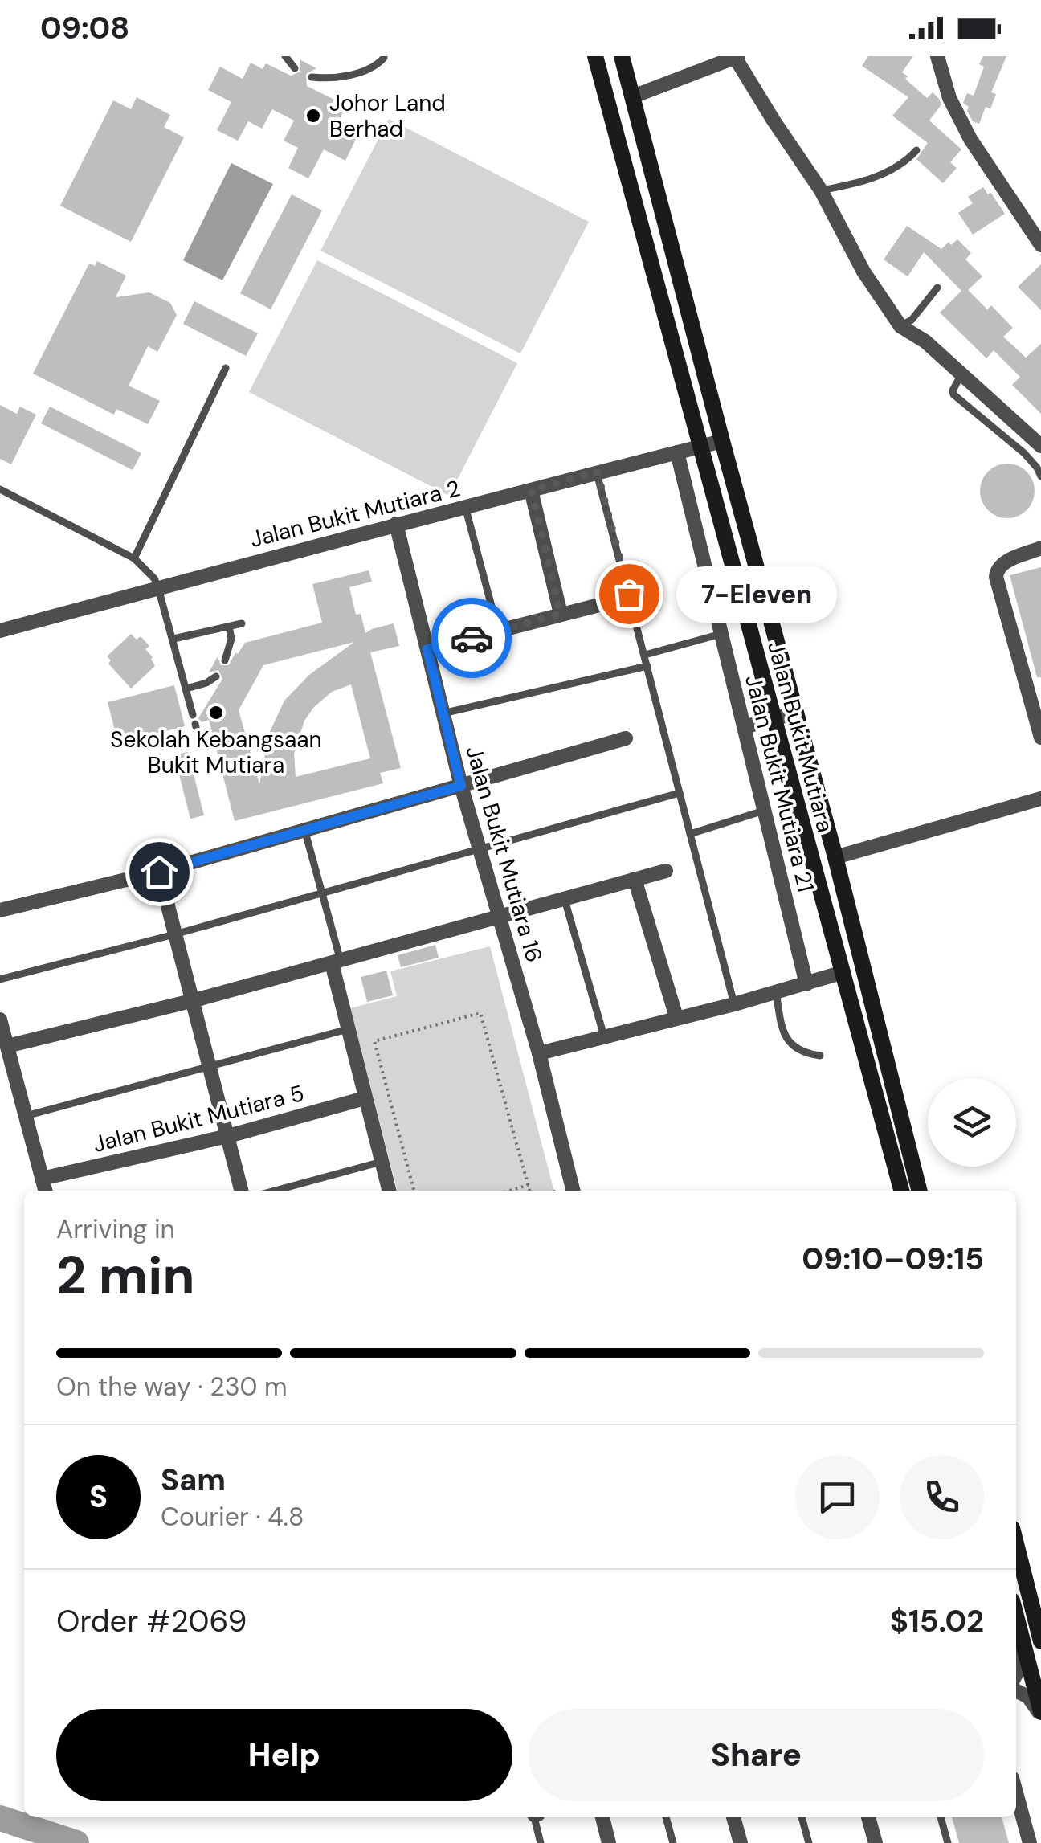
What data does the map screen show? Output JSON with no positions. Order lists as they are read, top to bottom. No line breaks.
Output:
{"streets":{"street":["Jalan Bukit Mutiara 2","Jalan Bukit Mutiara","Jalan Bukit Mutiara 21","Jalan Bukit Mutiara 16","Jalan Bukit Mutiara 5"]},"crossings":[["Jalan Bukit Mutiara 2","Jalan Bukit Mutiara"],["Jalan Bukit Mutiara 2","Jalan Bukit Mutiara 21"],["Jalan Bukit Mutiara 2","Jalan Bukit Mutiara 16"]],"places":["Johor Land Berhad","7-Eleven","Sekolah Kebangsaan Bukit Mutiara"],"page":{"status":"09:08","bubble":"7-Eleven","heading":["2 min","Arriving in","09:10–09:15"],"panel":["Sam","Courier · 4.8","Order #2069","$15.02"],"bar":"On the way · 230 m","round":"S","buttons":["Help","Share"]}}
